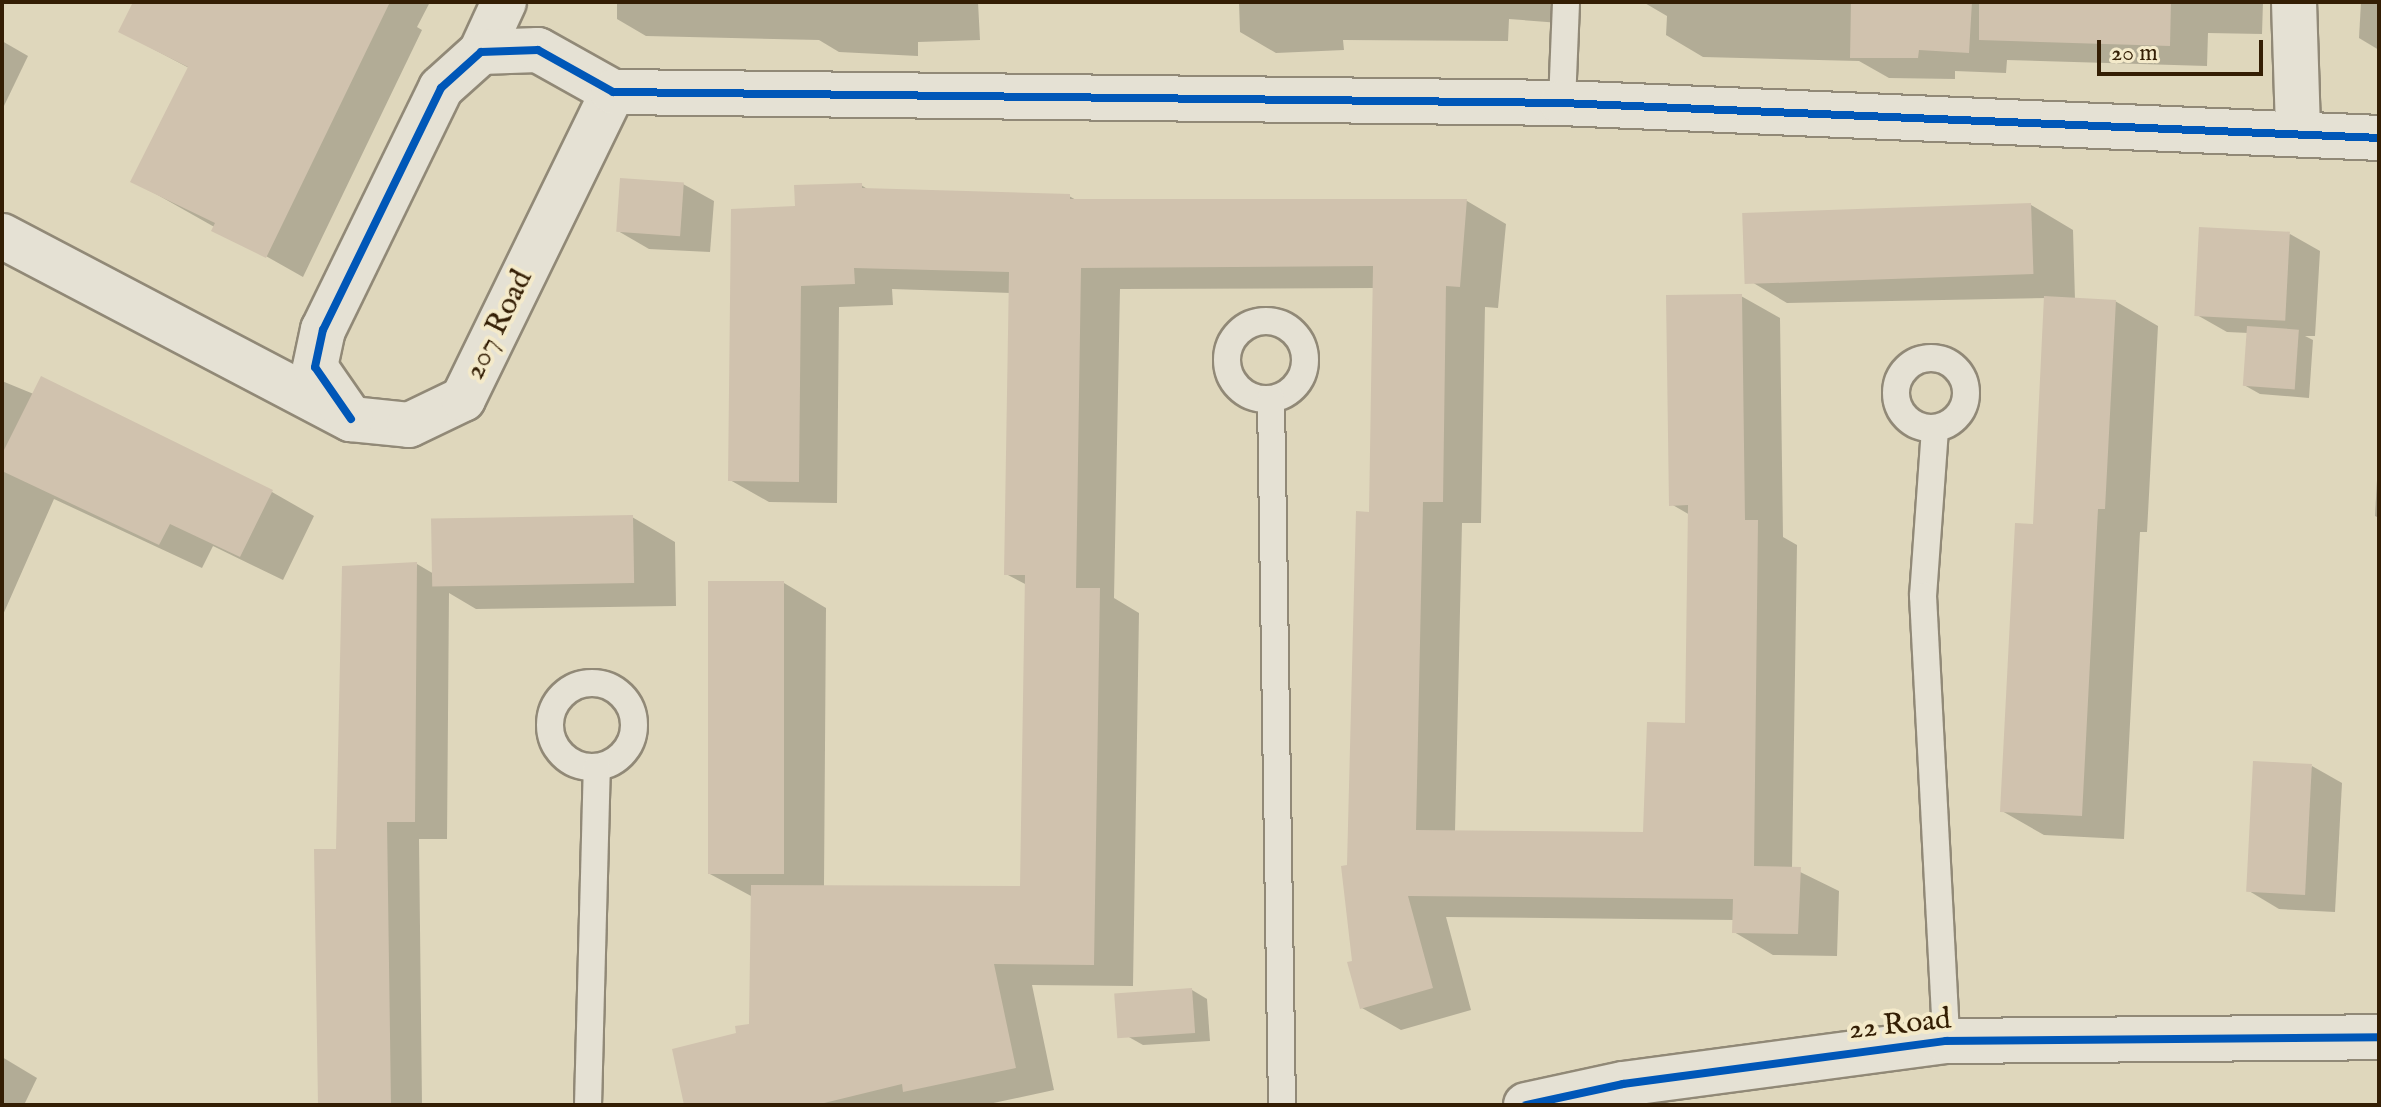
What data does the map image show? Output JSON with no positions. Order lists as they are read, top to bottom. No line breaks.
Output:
{"streets":{"street":["207 Road","22 Road"]},"scale_bar":"20 m"}
